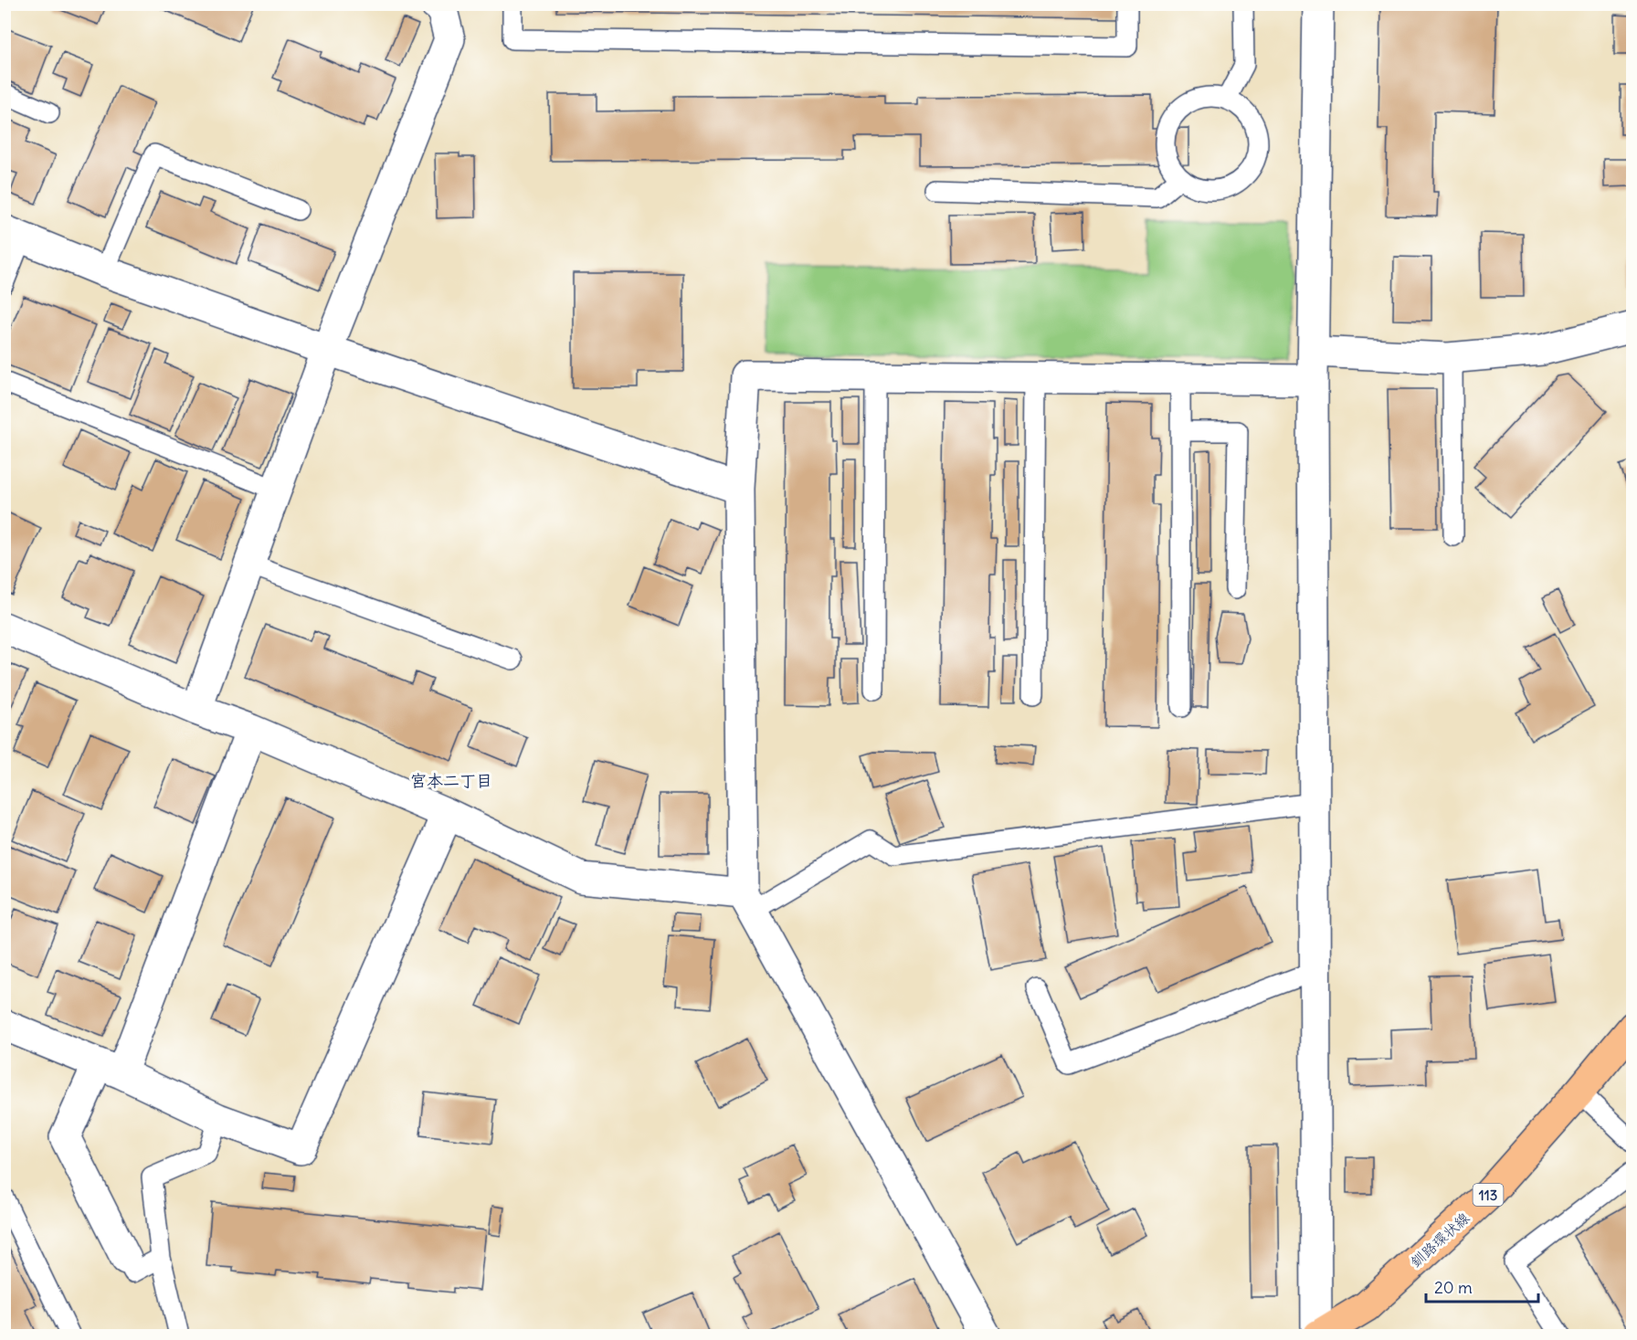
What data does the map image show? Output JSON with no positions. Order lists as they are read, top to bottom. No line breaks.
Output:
{"streets":{"main road":["113","釧路環状線"]},"districts":["宮本二丁目"],"scale_bar":"20 m"}
